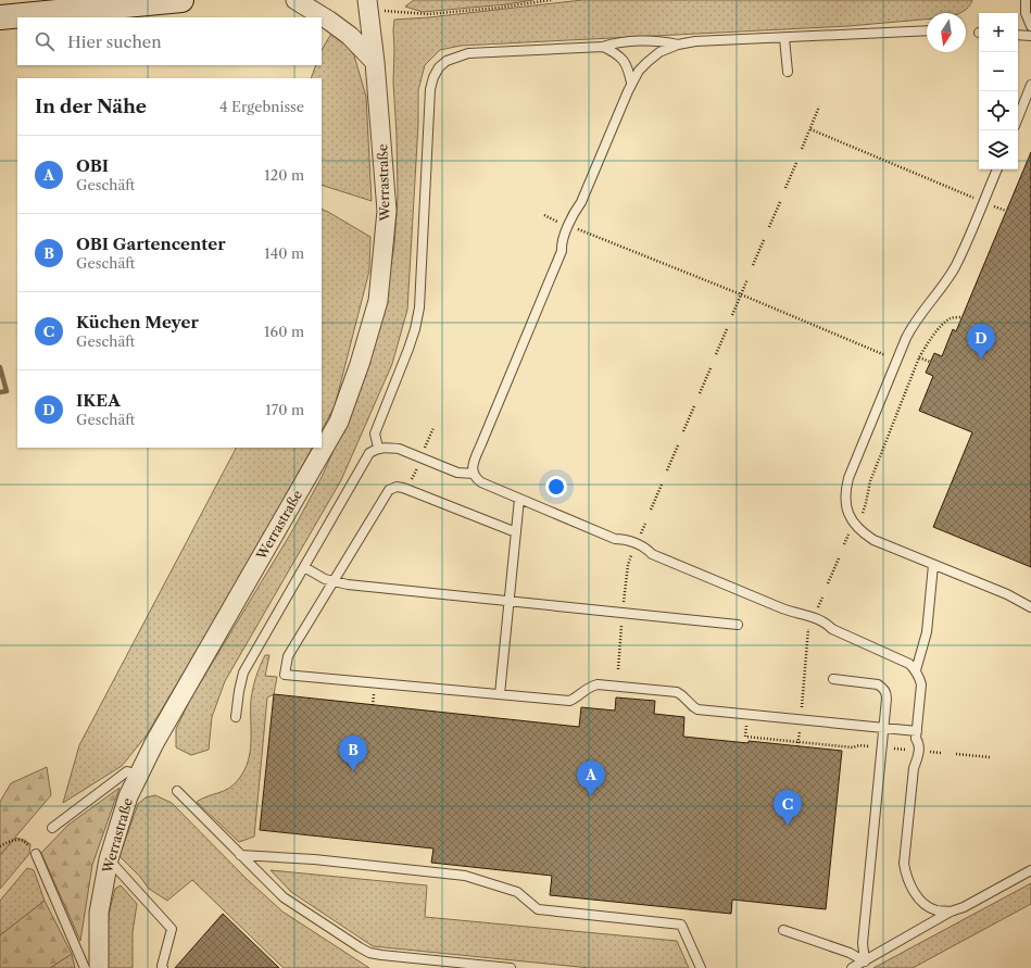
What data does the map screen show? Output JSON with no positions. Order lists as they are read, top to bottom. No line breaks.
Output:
{"streets":{"street":["Werrastraße"]},"north":"bottom","page":{"map_buttons":["+","−"],"search":"Hier suchen","heading":["In der Nähe","4 Ergebnisse"],"list":[{"mark":"A","name":"OBI","note":"Geschäft","value":"120 m"},{"mark":"B","name":"OBI Gartencenter","note":"Geschäft","value":"140 m"},{"mark":"C","name":"Küchen Meyer","note":"Geschäft","value":"160 m"},{"mark":"D","name":"IKEA","note":"Geschäft","value":"170 m"}],"pins":["D","B","A","C"]}}
